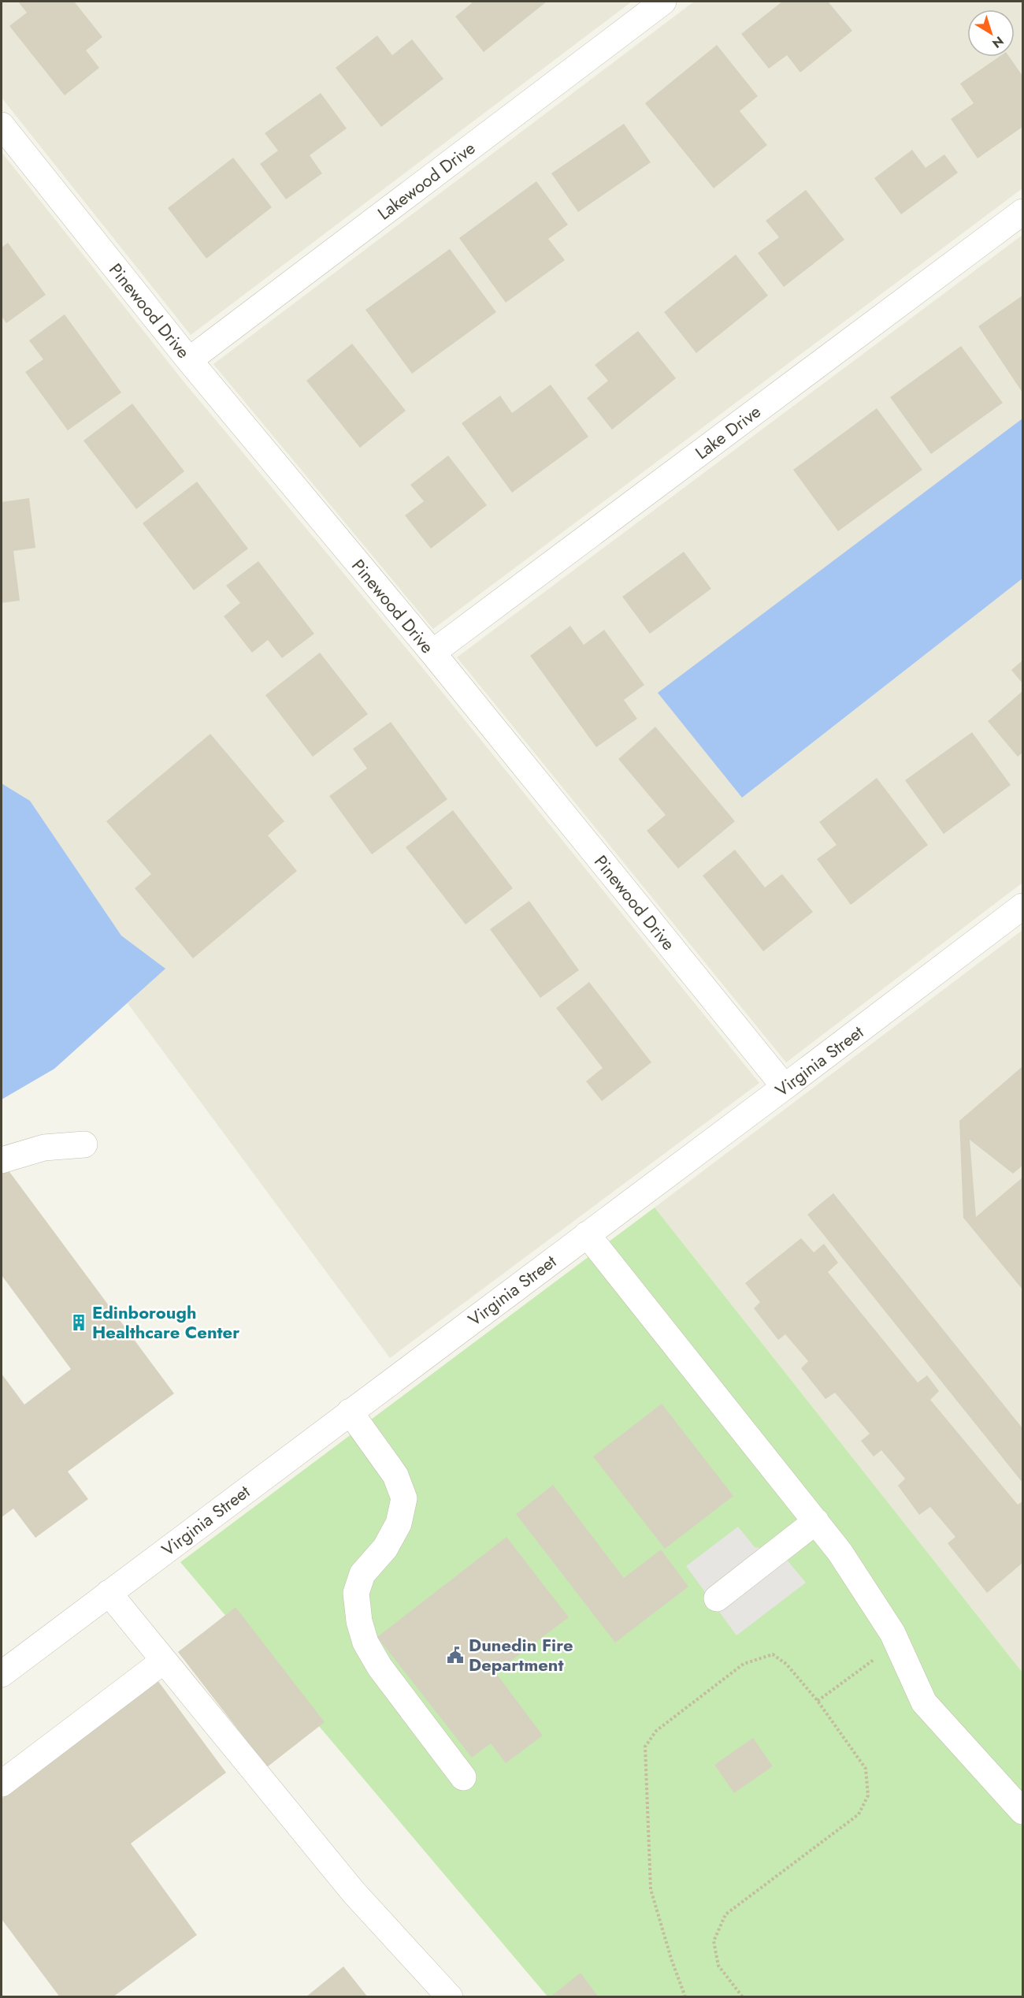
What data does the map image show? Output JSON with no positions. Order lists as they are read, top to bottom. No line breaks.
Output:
{"streets":{"street":["Lakewood Drive","Pinewood Drive","Lake Drive","Virginia Street"]},"crossings":[["Lakewood Drive","Pinewood Drive"],["Pinewood Drive","Lake Drive"],["Pinewood Drive","Virginia Street"]],"places":{"building":["Edinborough Healthcare Center"],"public building":["Dunedin Fire Department"]},"north":"bottom right"}
